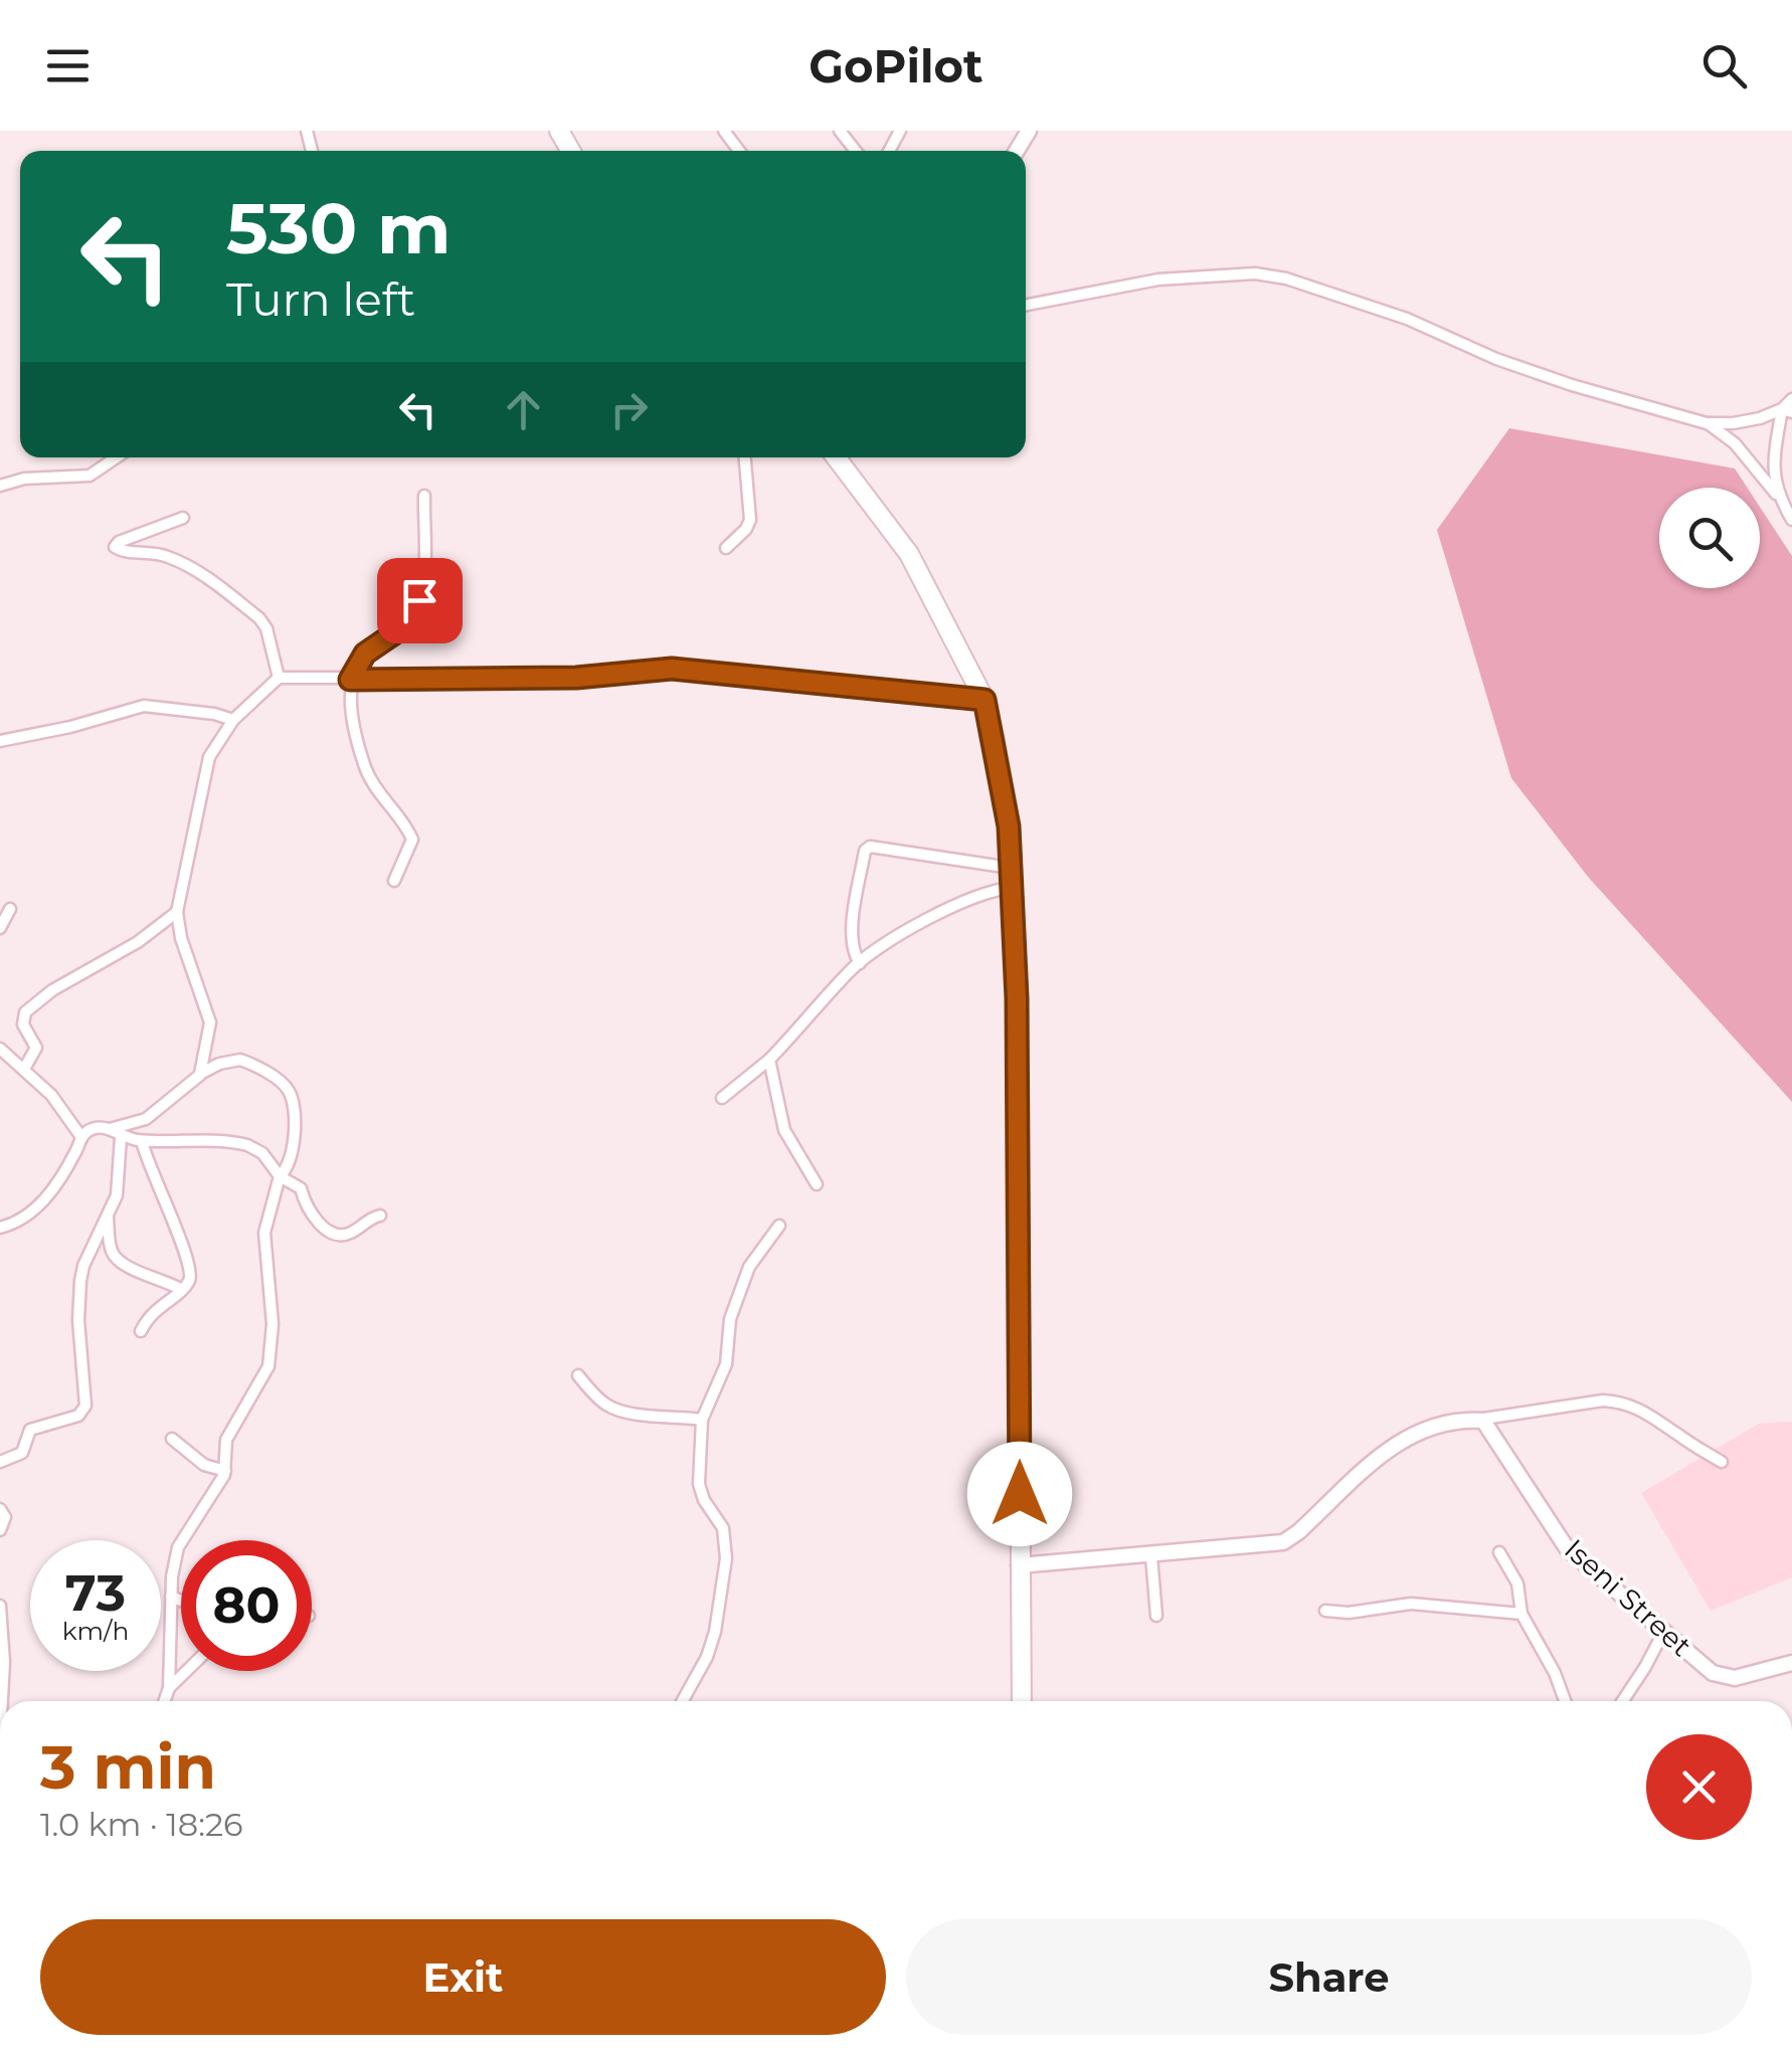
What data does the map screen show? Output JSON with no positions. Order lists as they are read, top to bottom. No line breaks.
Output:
{"streets":{"street":["Iseni Street"]},"page":{"header":"GoPilot","turn":["530 m","Turn left"],"speed":"73 km/h","limit":"80","heading":["3 min","1.0 km · 18:26"],"buttons":["Exit","Share"]}}
